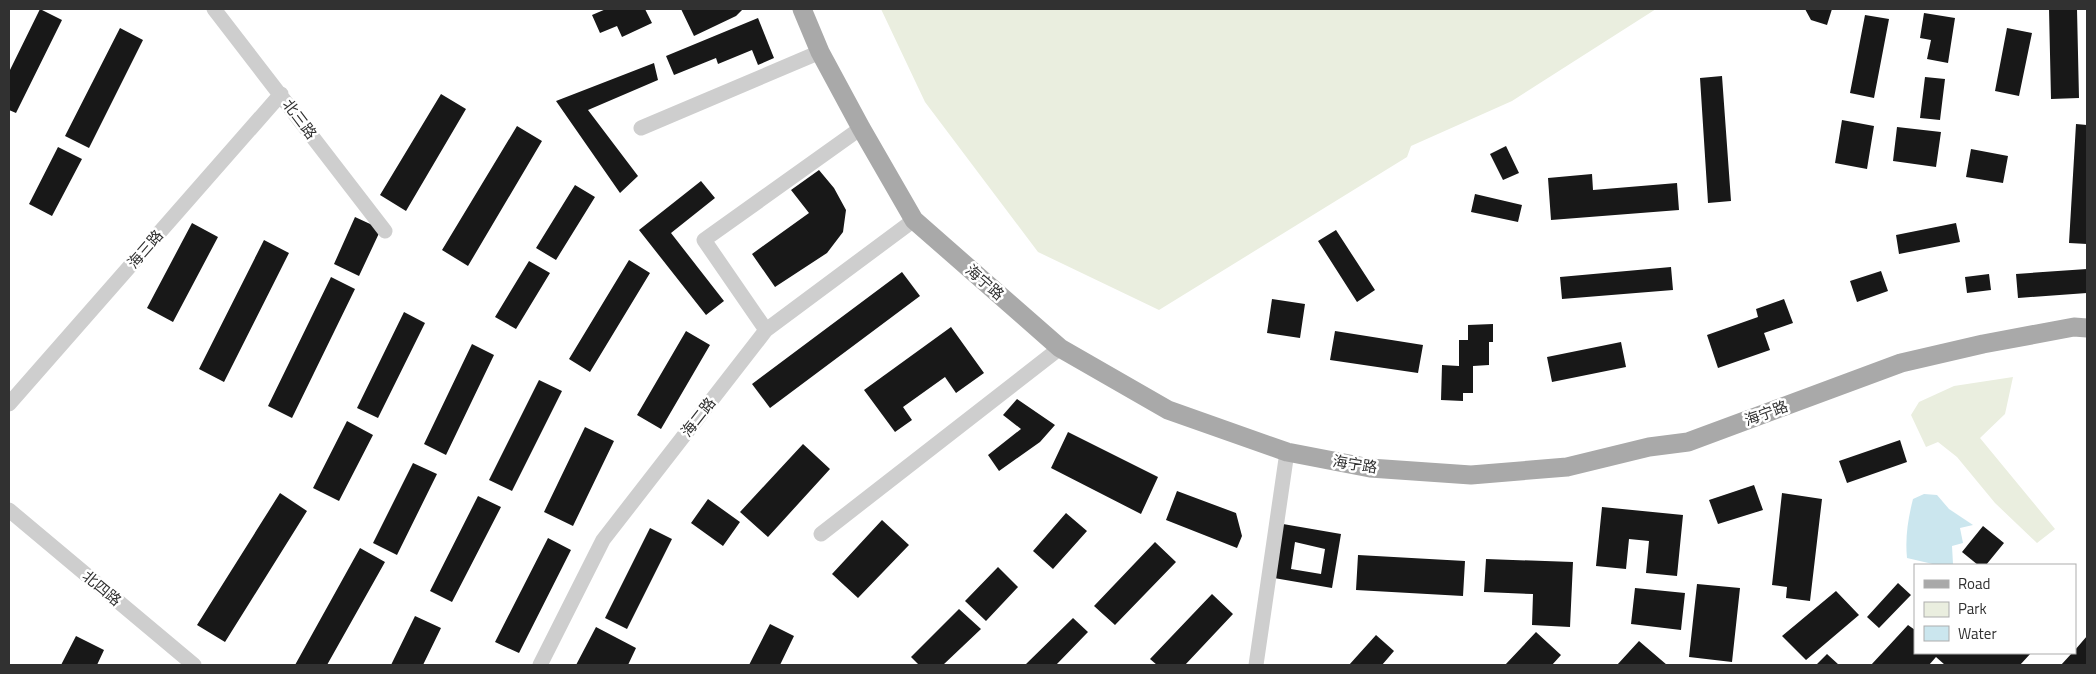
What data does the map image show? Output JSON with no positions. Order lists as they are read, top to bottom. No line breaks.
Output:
{"streets":{"main road":["海宁路"],"street":["北三路","海三路","海二路","北四路"]},"crossings":[["北三路","海三路"],["海宁路","海二路"]],"legend":["Road","Park","Water"]}
